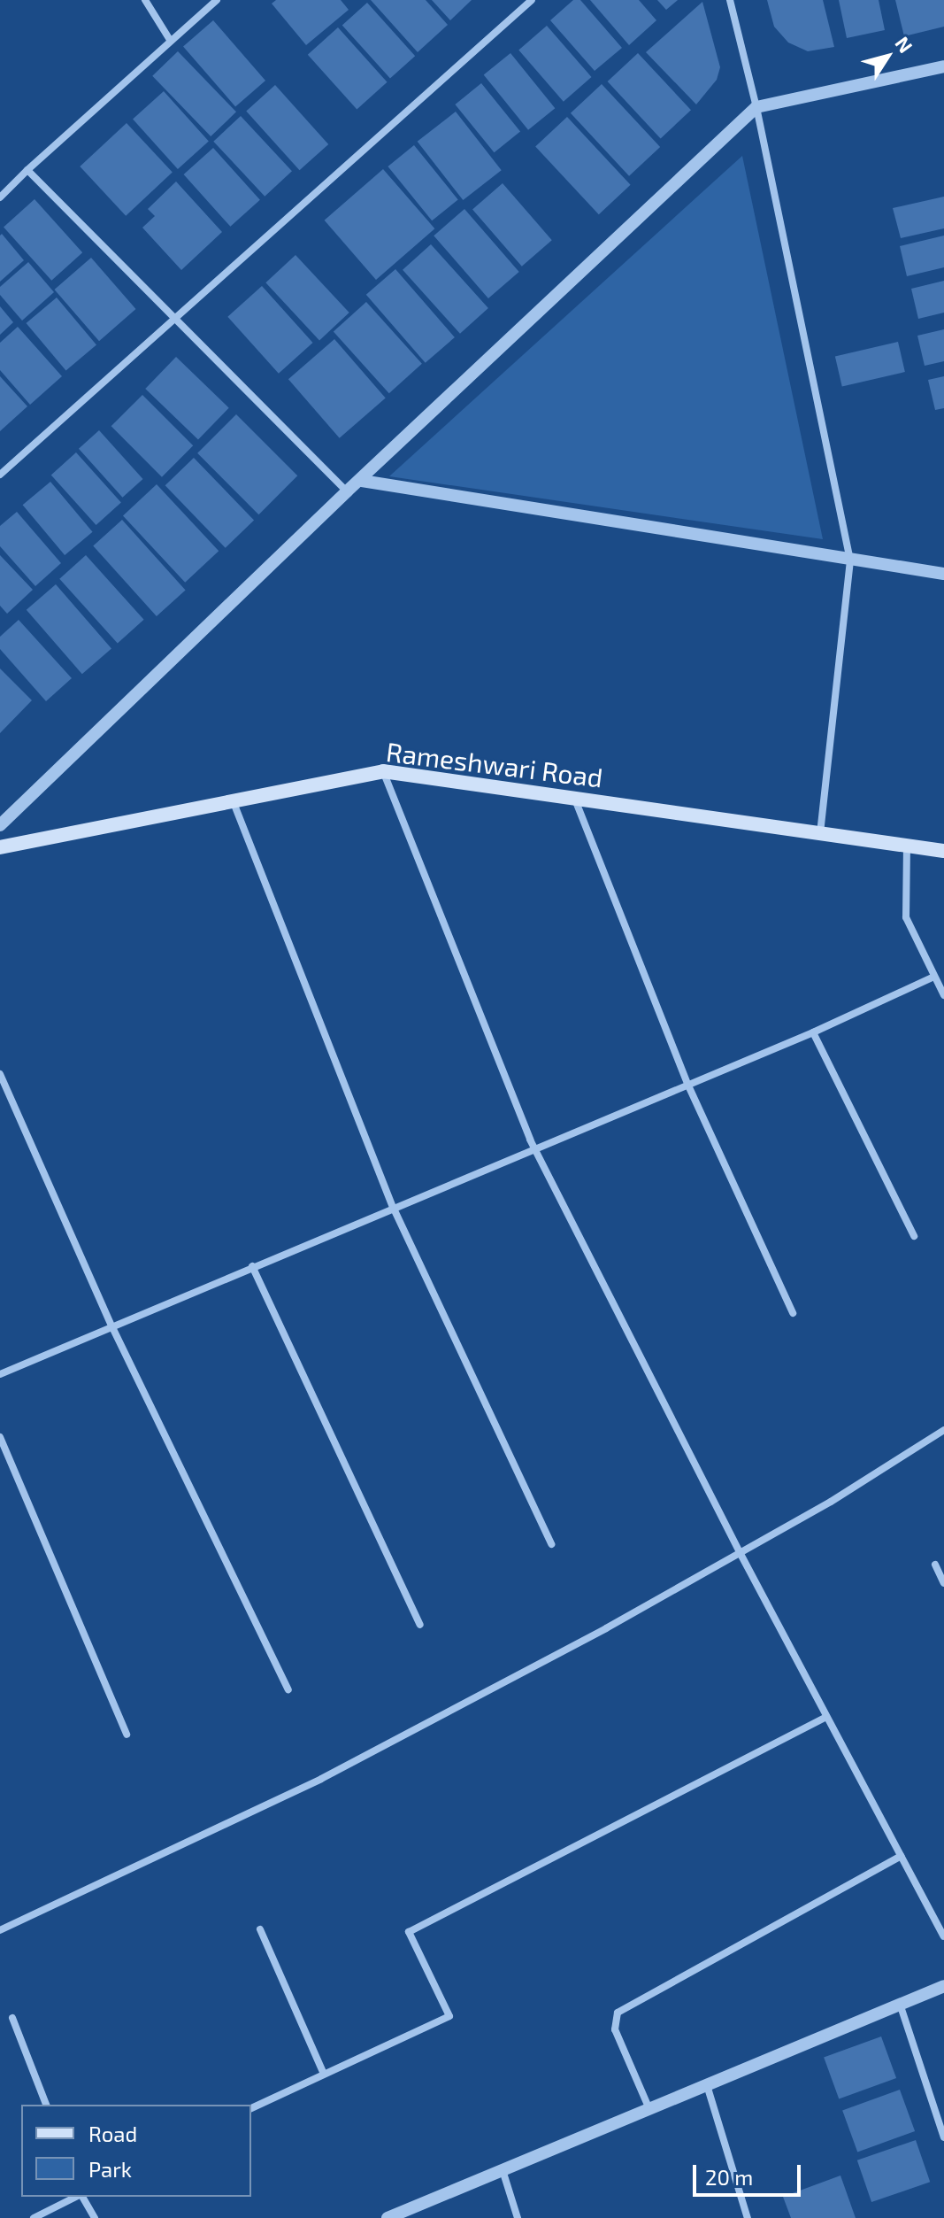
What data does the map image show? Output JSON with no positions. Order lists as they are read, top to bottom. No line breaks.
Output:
{"streets":{"main road":["Rameshwari Road"]},"legend":["Road","Park"],"scale_bar":"20 m","north":"top right"}
